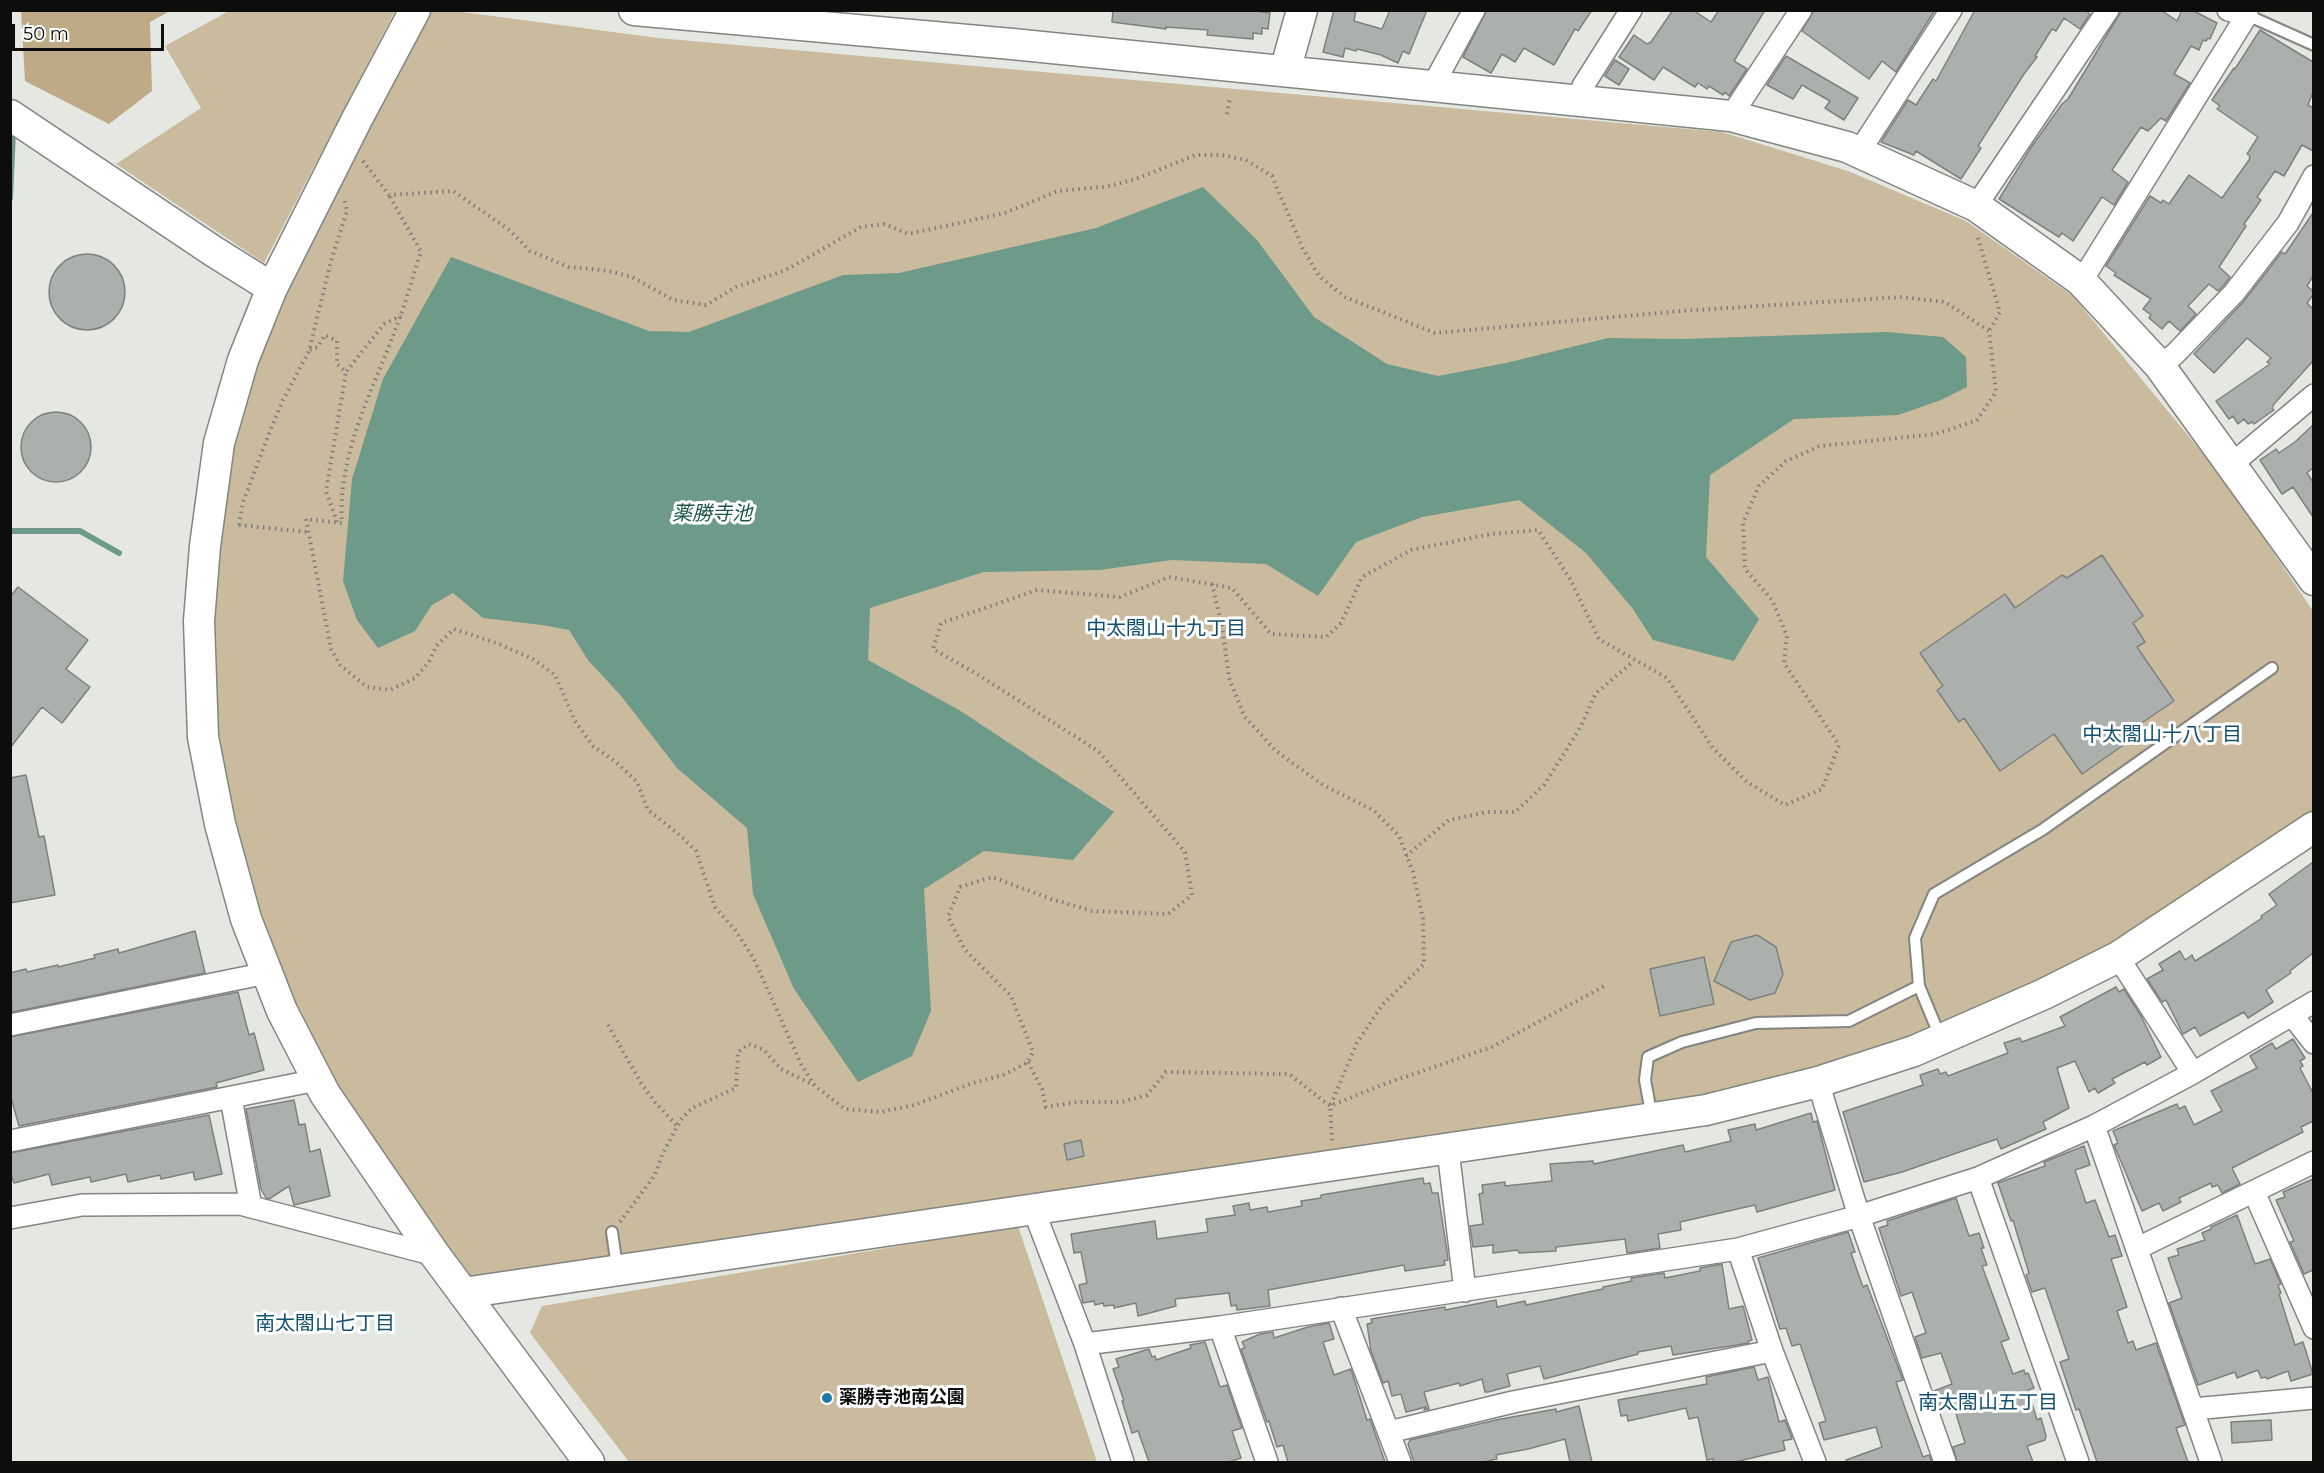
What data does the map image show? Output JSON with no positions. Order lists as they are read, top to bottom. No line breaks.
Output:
{"districts":["中太閤山十九丁目","中太閤山十八丁目","南太閤山七丁目","南太閤山五丁目"],"water":["薬勝寺池"],"places":["薬勝寺池南公園"],"scale_bar":"50 m"}
